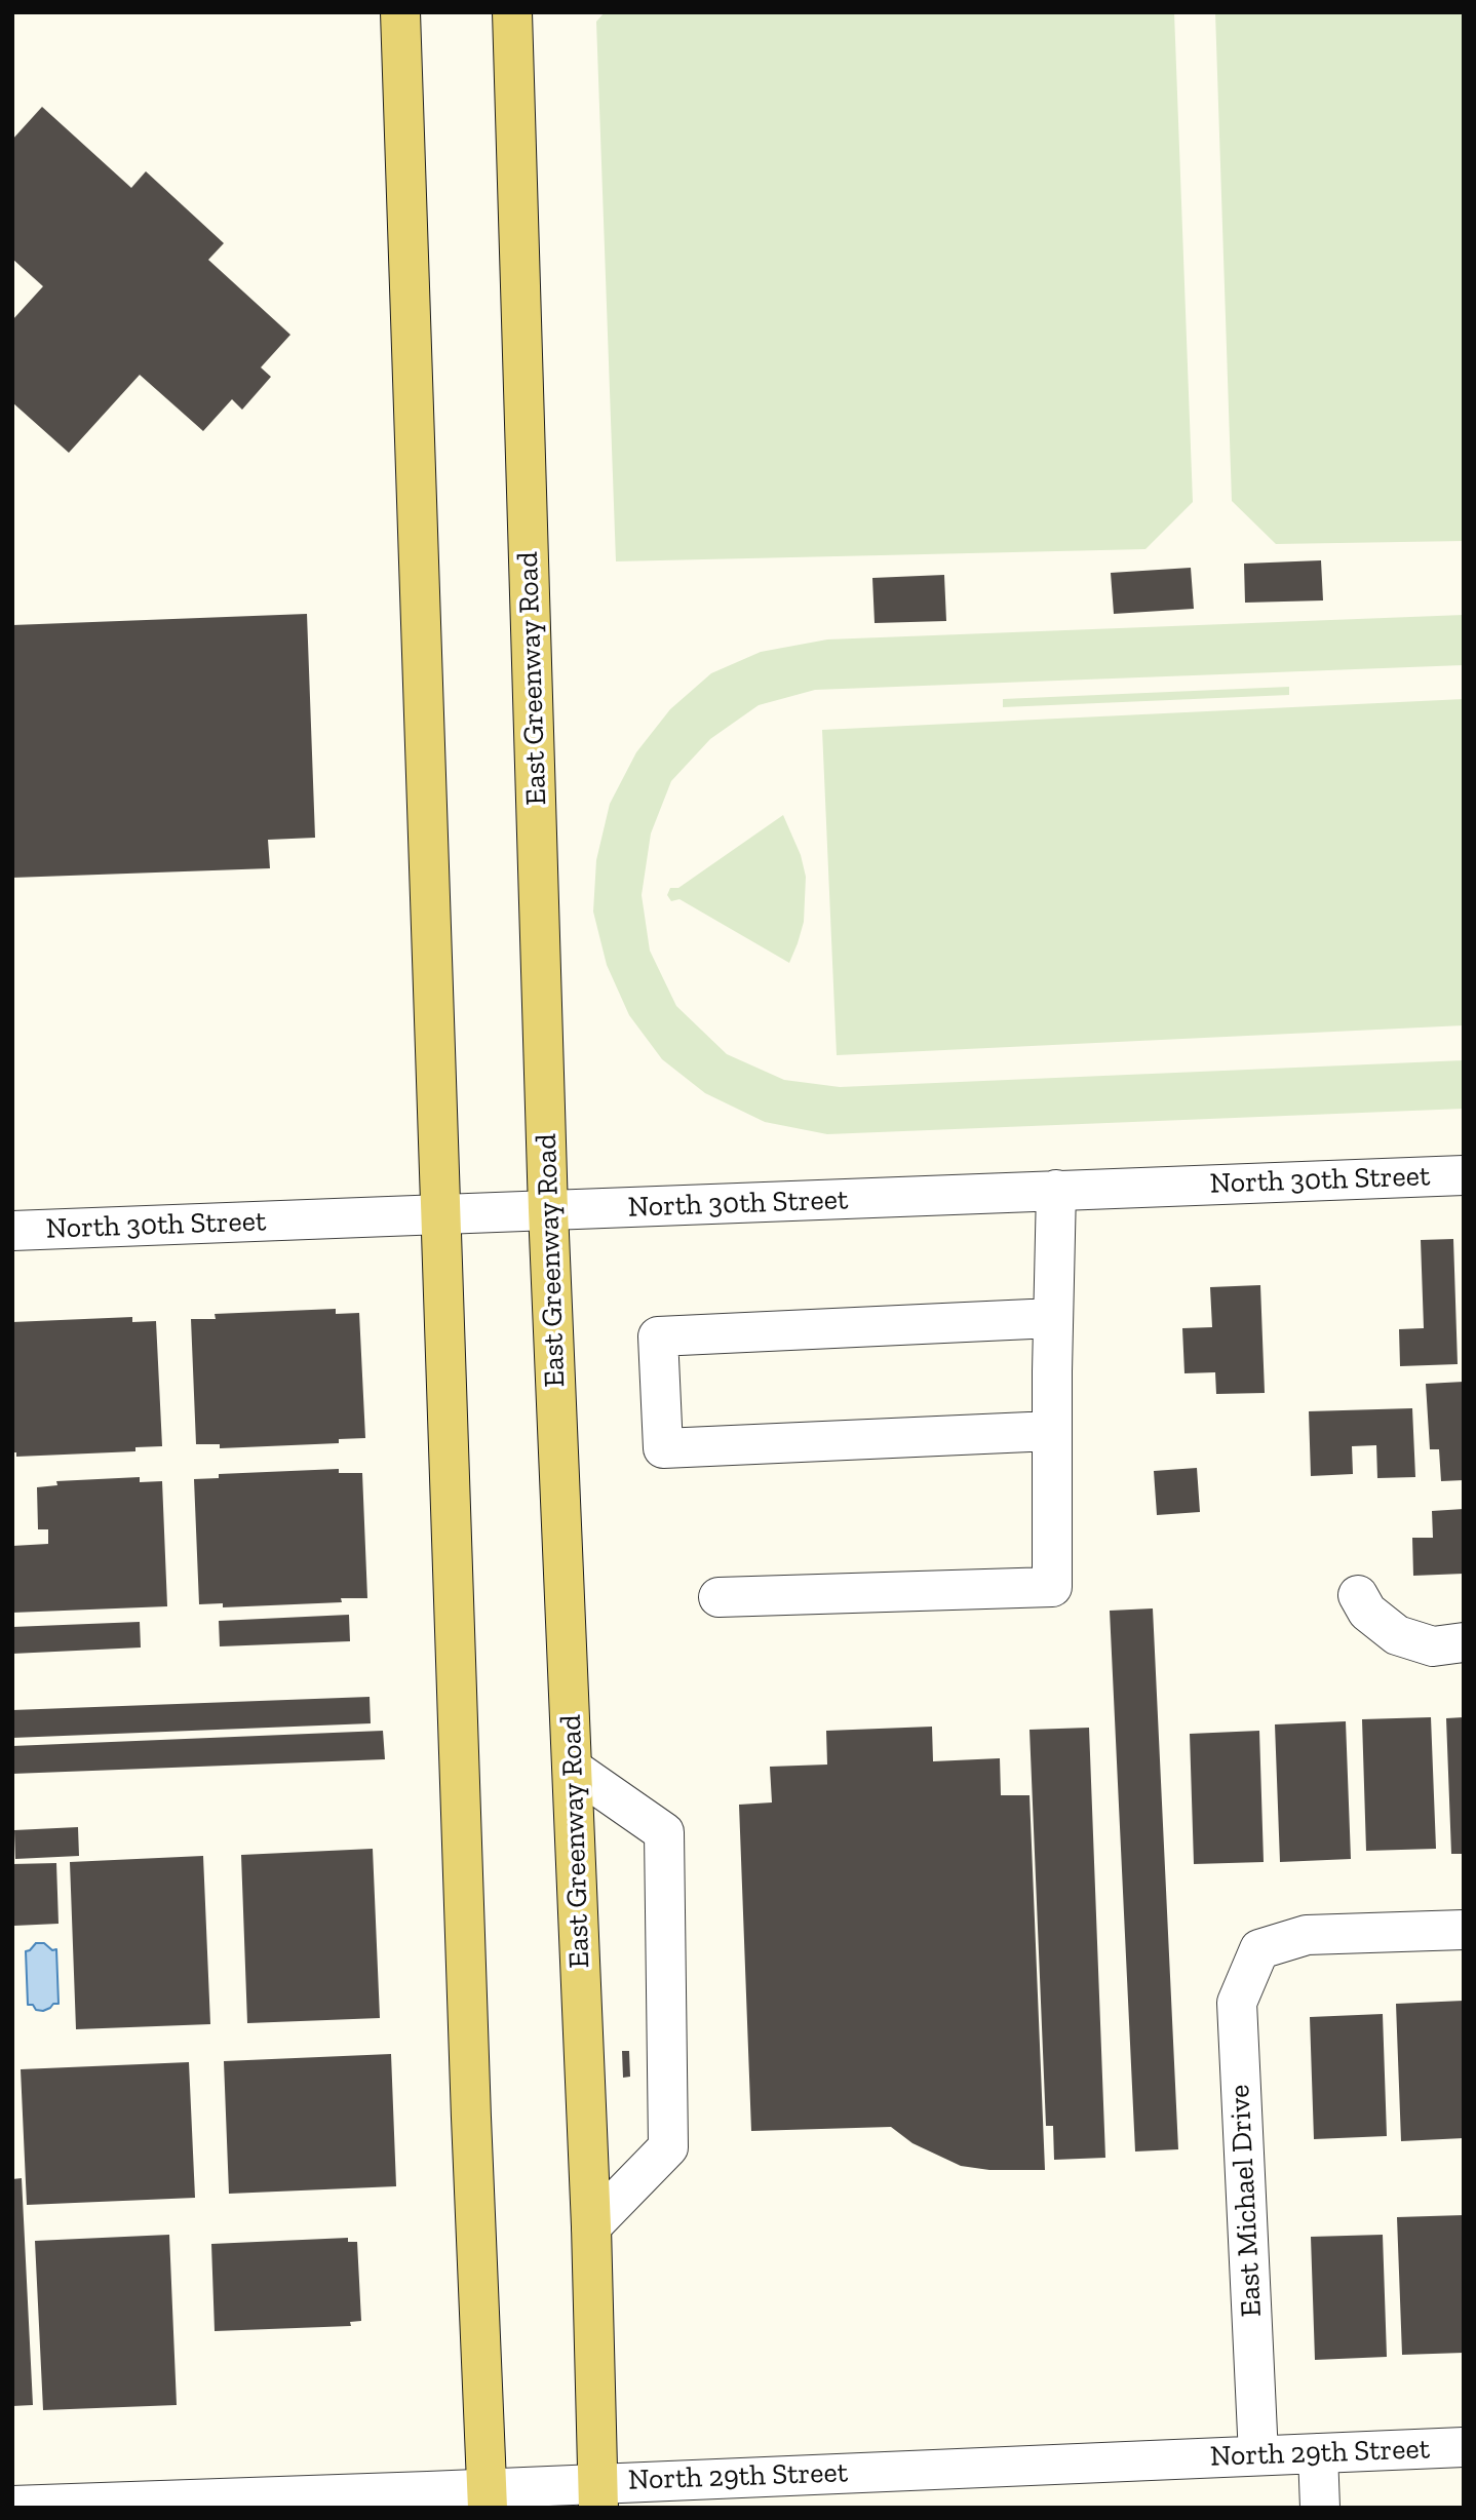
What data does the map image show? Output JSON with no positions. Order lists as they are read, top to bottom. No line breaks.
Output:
{"streets":{"main road":["East Greenway Road"],"street":["North 30th Street","East Michael Drive","North 29th Street"]},"crossings":[["East Greenway Road","North 30th Street"],["East Greenway Road","North 29th Street"],["East Michael Drive","North 29th Street"]]}
